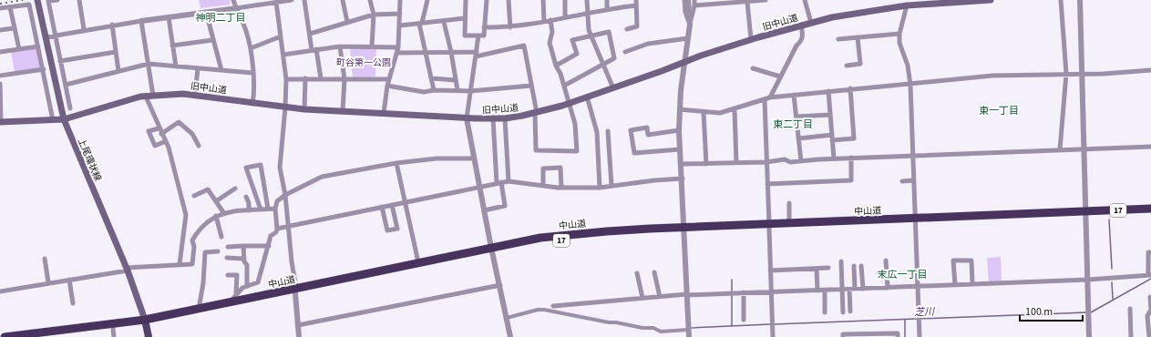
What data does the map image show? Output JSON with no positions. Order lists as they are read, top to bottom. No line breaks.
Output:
{"streets":{"highway":["中山道","17"],"main road":["旧中山道","上尾環状線"]},"crossings":[["旧中山道","上尾環状線"],["上尾環状線","中山道"]],"districts":["神明二丁目","東一丁目","東二丁目","末広一丁目"],"water":["芝川"],"parks":["町谷第一公園"],"scale_bar":"100 m"}
